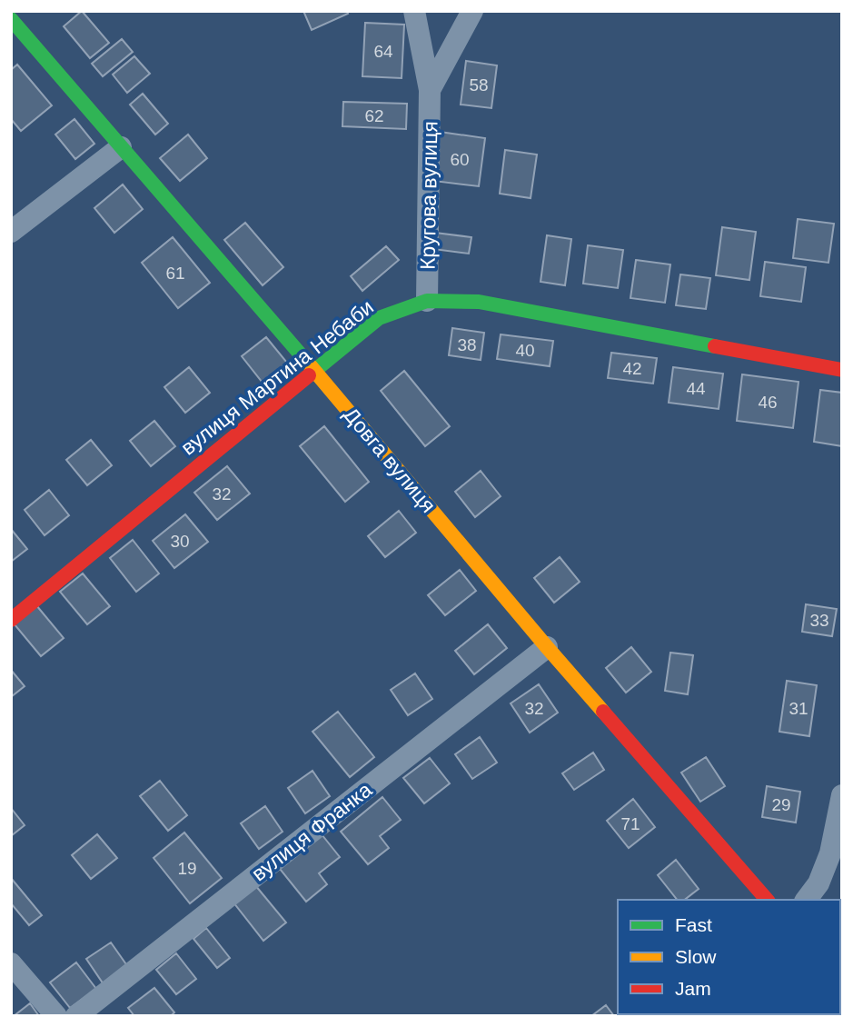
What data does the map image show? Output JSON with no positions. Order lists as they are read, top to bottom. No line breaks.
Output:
{"streets":{"street":["Кругова вулиця","вулиця Мартина Небаби","Довга вулиця","вулиця Франка"]},"crossings":[["Кругова вулиця","вулиця Мартина Небаби"],["вулиця Мартина Небаби","Довга вулиця"],["Довга вулиця","вулиця Франка"]],"house_numbers":["64","58","62","60","61","38","40","42","44","46","32","30","33","32","31","29","71","19"],"legend":["Fast","Slow","Jam"]}
